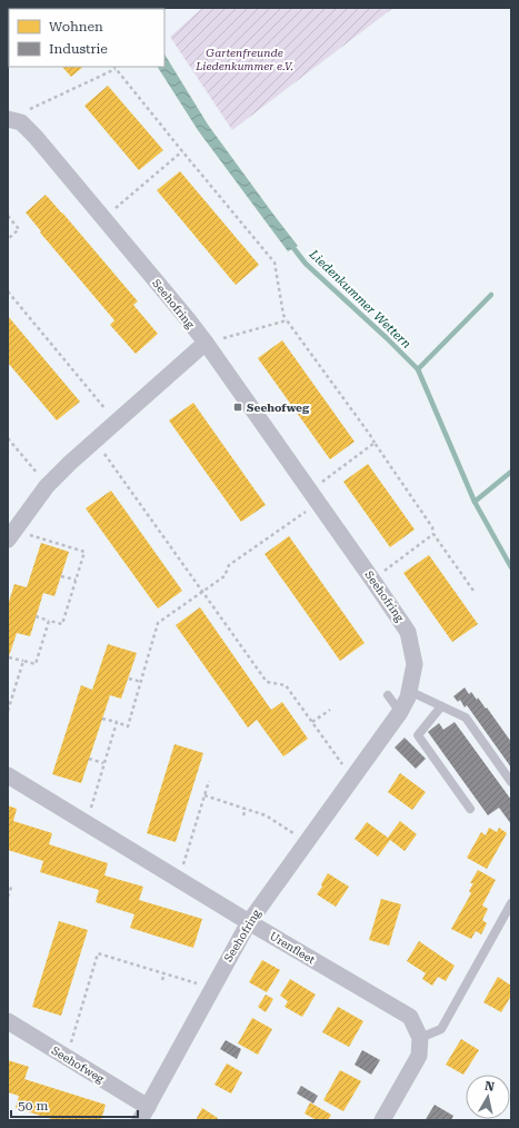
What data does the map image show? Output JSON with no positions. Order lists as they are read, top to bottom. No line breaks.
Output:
{"streets":{"street":["Seehofring","Urenfleet","Seehofweg"]},"crossings":[["Seehofring","Urenfleet"],["Seehofring","Seehofweg"]],"water":["Liedenkummer Wettern"],"parks":["Gartenfreunde Liedenkummer e.V."],"places":{"transit":["Seehofweg"]},"legend":["Wohnen","Industrie"],"scale_bar":"50 m","north":"top"}
